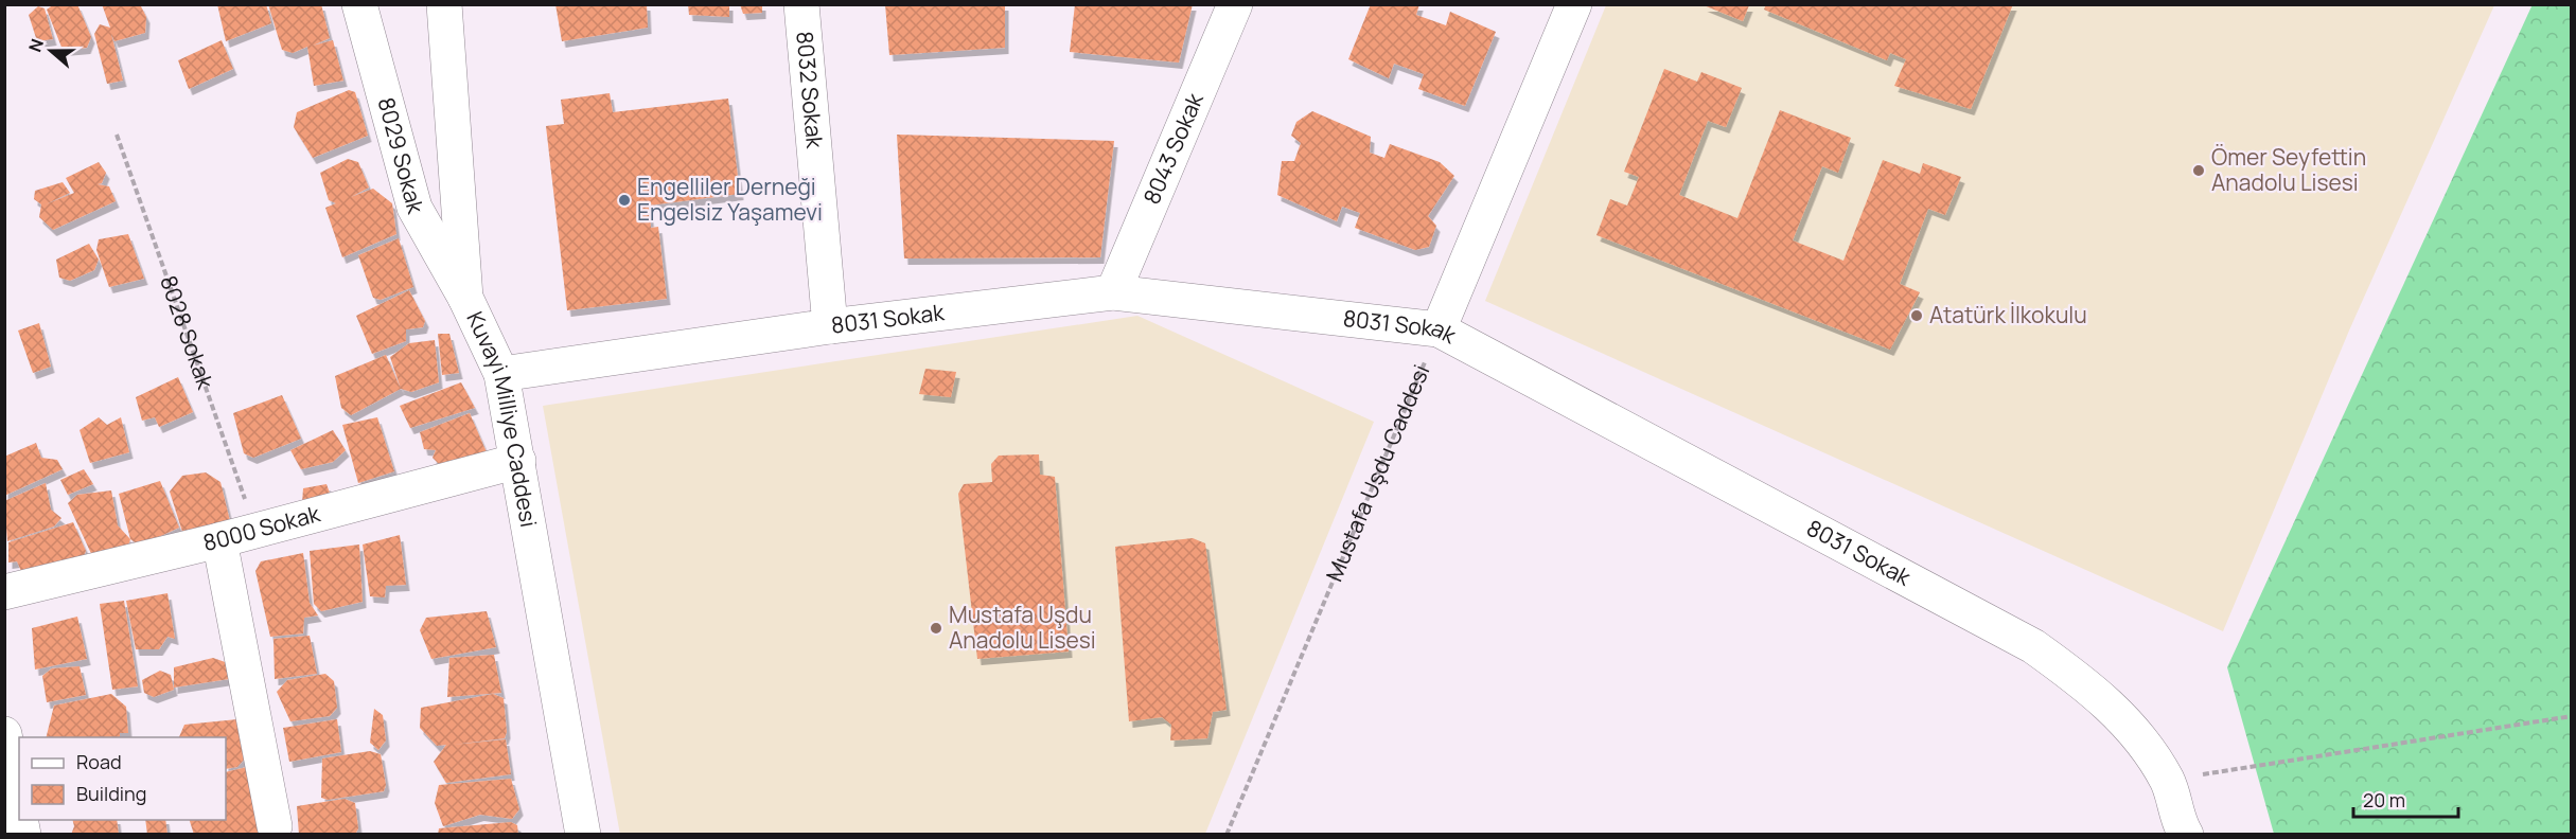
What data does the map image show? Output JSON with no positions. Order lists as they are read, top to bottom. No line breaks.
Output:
{"streets":{"street":["8032 Sokak","8043 Sokak","8029 Sokak","8031 Sokak","Kuvayi Milliye Caddesi","8000 Sokak"],"path":["8028 Sokak","Mustafa Uşdu Caddesi"]},"crossings":[["8032 Sokak","8031 Sokak"],["8043 Sokak","8031 Sokak"],["8029 Sokak","Kuvayi Milliye Caddesi"],["8031 Sokak","Kuvayi Milliye Caddesi"],["8031 Sokak","Mustafa Uşdu Caddesi"],["8028 Sokak","8000 Sokak"],["Kuvayi Milliye Caddesi","8000 Sokak"]],"places":["Ömer Seyfettin Anadolu Lisesi","Engelliler Derneği Engelsiz Yaşamevi","Atatürk İlkokulu","Mustafa Uşdu Anadolu Lisesi"],"legend":["Road","Building"],"scale_bar":"20 m","north":"left"}
